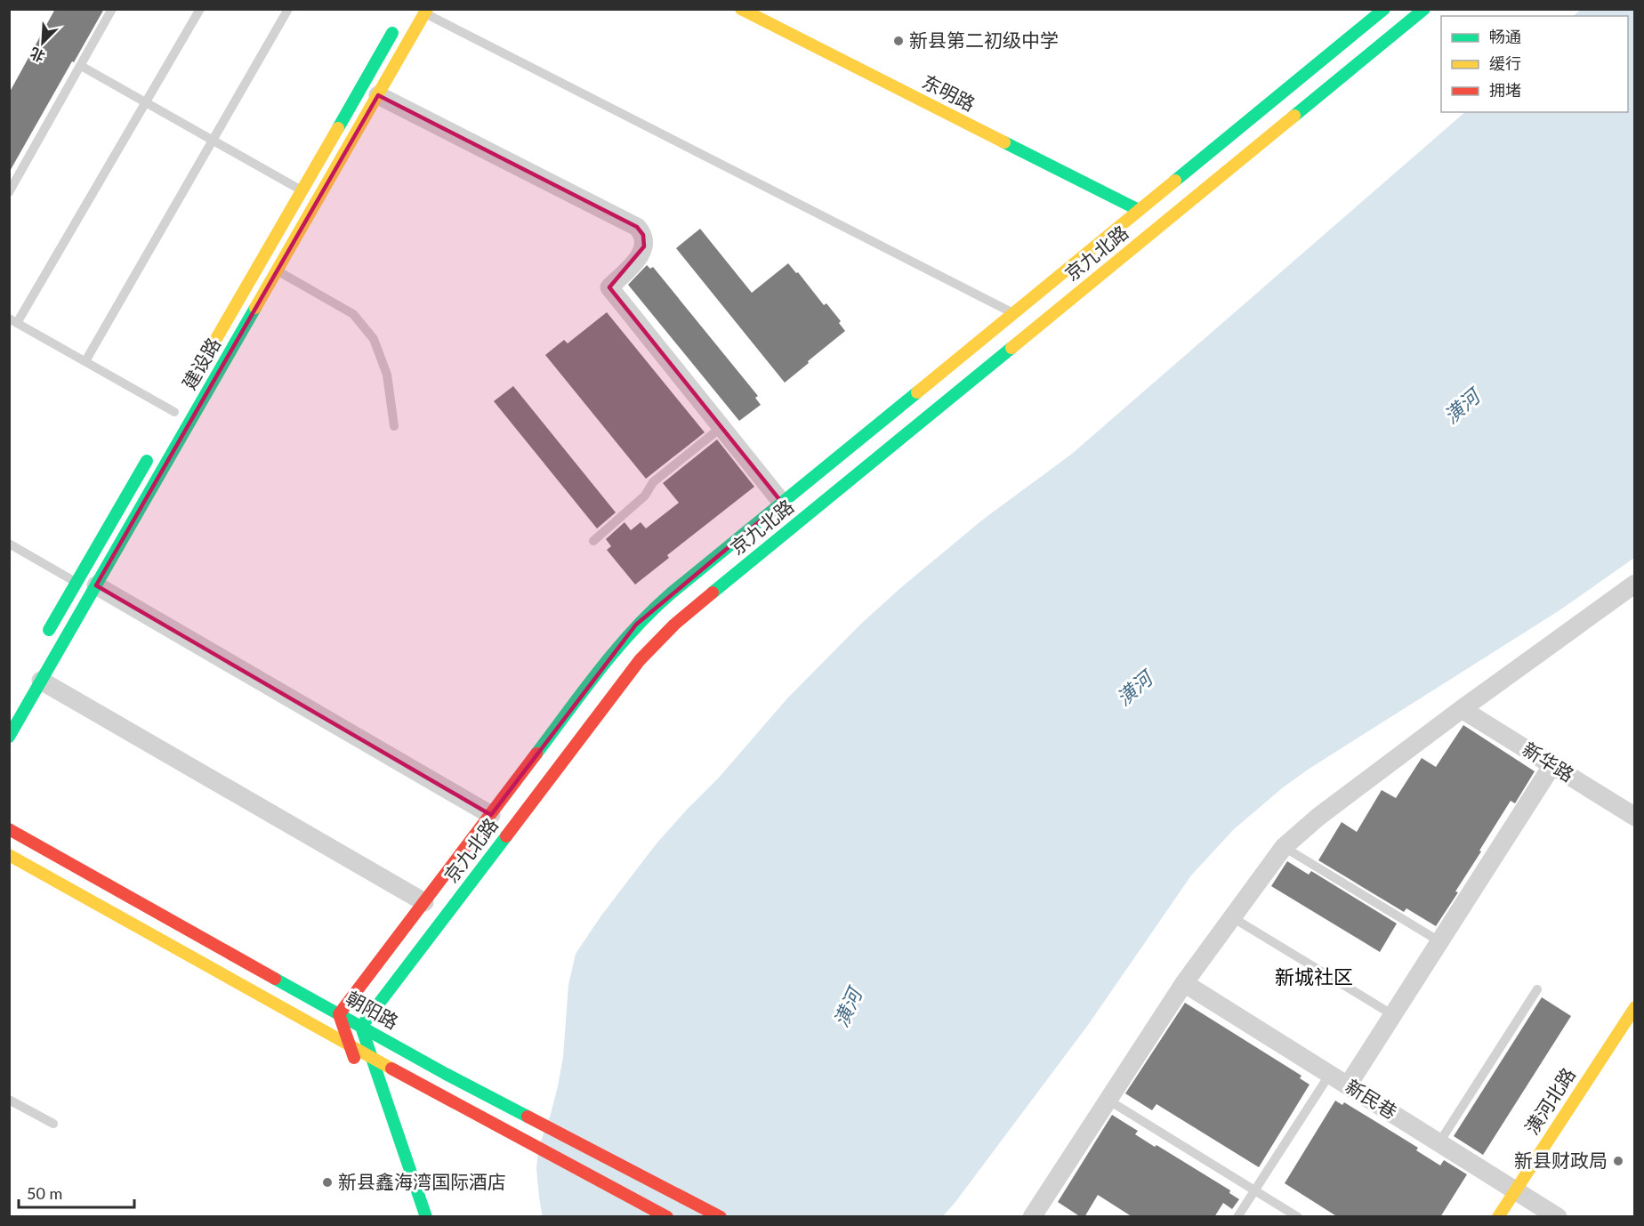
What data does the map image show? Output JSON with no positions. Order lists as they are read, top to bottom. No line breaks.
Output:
{"streets":{"main road":["东明路","京九北路","建设路","朝阳路","潢河北路"],"street":["新华路","新民巷"]},"crossings":[["东明路","京九北路"],["京九北路","朝阳路"],["新民巷","潢河北路"]],"districts":["新城社区"],"water":["潢河"],"places":["新县第二初级中学","新县财政局","新县鑫海湾国际酒店"],"legend":["畅通","缓行","拥堵"],"scale_bar":"50 m","north":"bottom left"}
